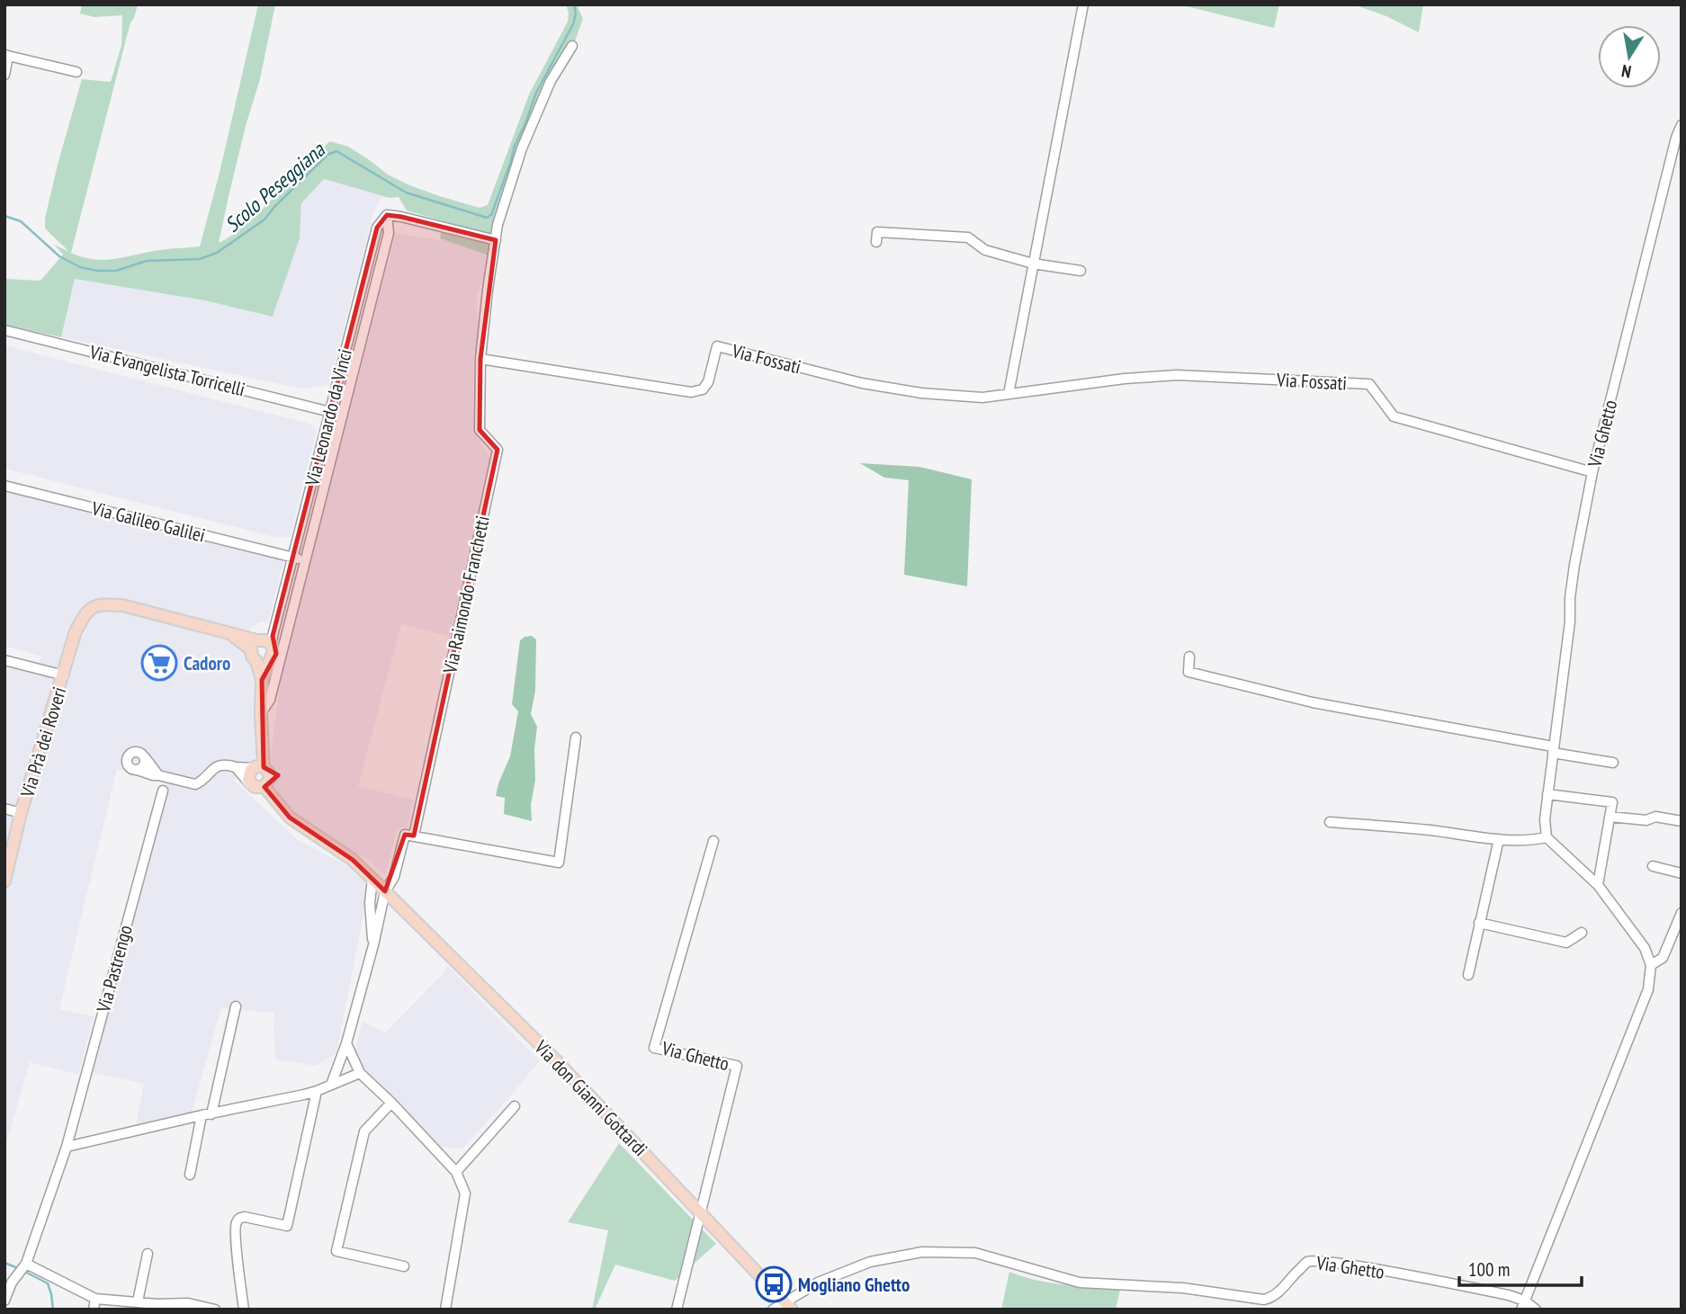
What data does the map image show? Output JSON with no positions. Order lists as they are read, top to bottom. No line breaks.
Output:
{"streets":{"main road":["Via Prà dei Roveri","Via don Gianni Gottardi"],"street":["Via Fossati","Via Evangelista Torricelli","Via Leonardo da Vinci","Via Ghetto","Via Galileo Galilei","Via Raimondo Franchetti","Via Pastrengo"]},"crossings":[["Via Fossati","Via Ghetto"],["Via Fossati","Via Raimondo Franchetti"],["Via Evangelista Torricelli","Via Leonardo da Vinci"],["Via Leonardo da Vinci","Via Galileo Galilei"],["Via Leonardo da Vinci","Via Prà dei Roveri"],["Via Ghetto","Via don Gianni Gottardi"],["Via Raimondo Franchetti","Via don Gianni Gottardi"]],"water":["Scolo Peseggiana"],"places":{"supermarket":["Cadoro"],"bus stop":["Mogliano Ghetto"]},"scale_bar":"100 m","north":"bottom"}
